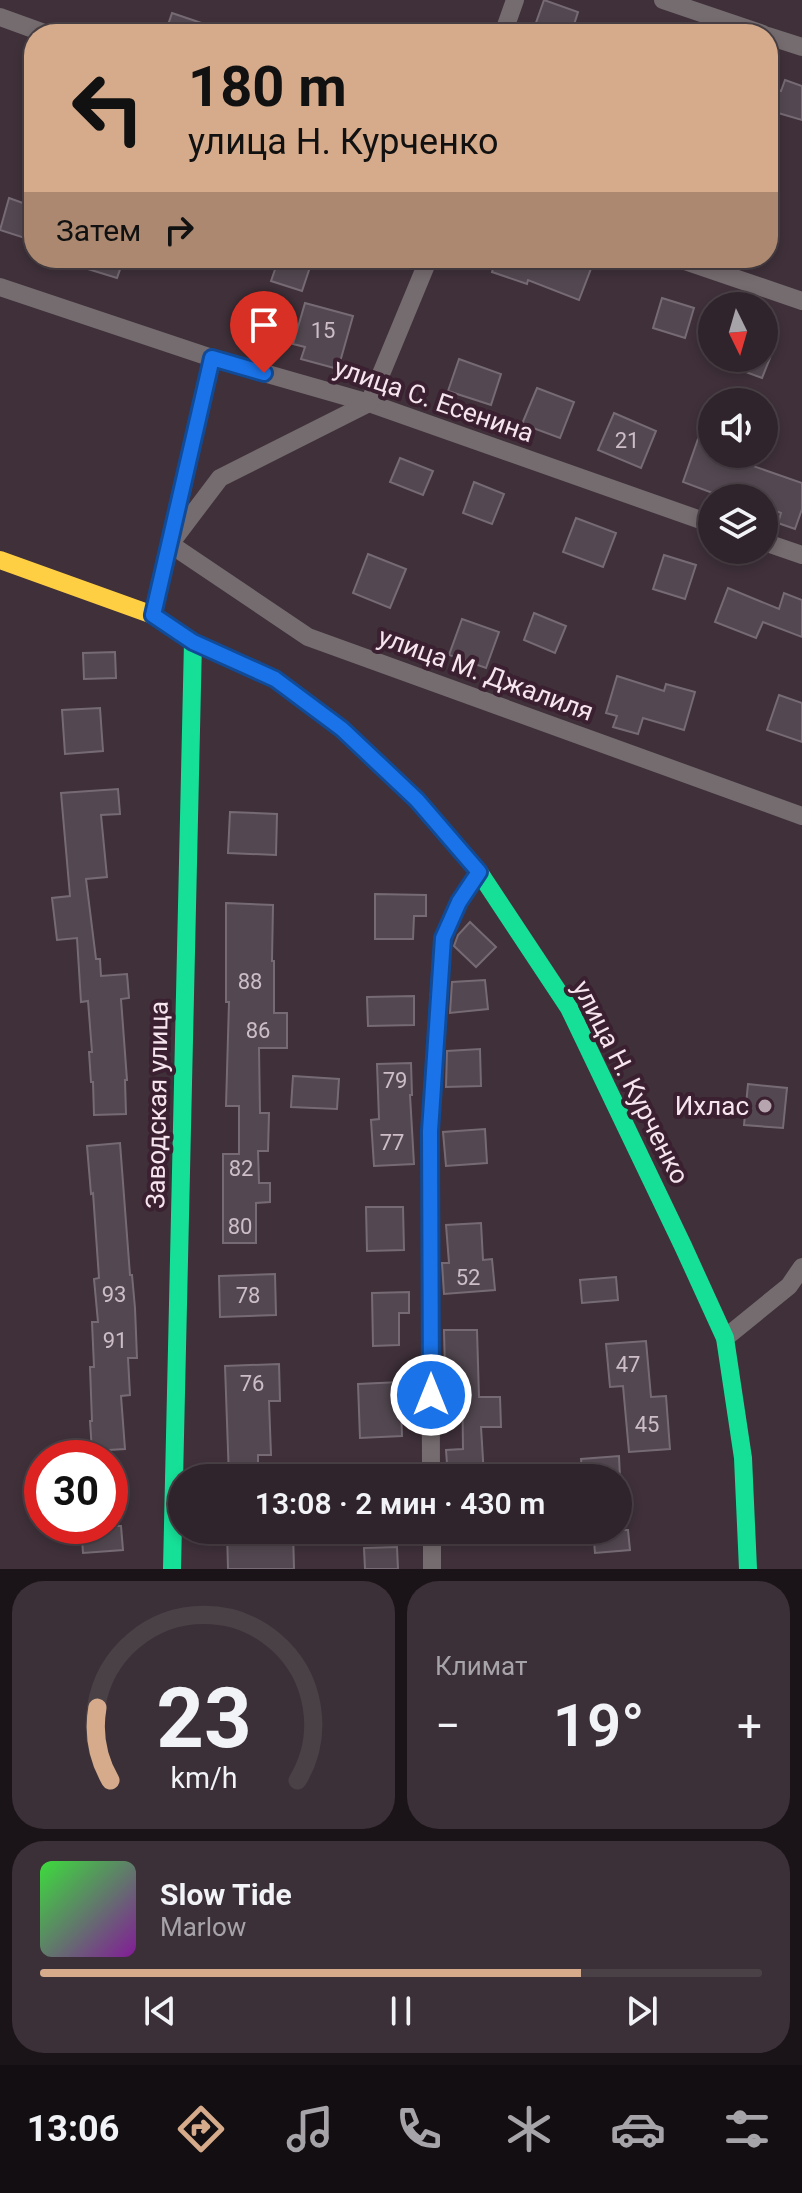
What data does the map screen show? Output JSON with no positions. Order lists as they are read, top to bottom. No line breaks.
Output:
{"streets":{"main road":["улица Н. Курченко","Заводская улица"],"street":["улица С. Есенина","улица М. Джалиля"]},"crossings":[["улица Н. Курченко","Заводская улица"]],"places":["Ихлас"],"house_numbers":["15","21","88","86","79","77","82","80","52","93","78","91","47","76","45"],"north":"bottom","page":{"turn":["180 m","улица Н. Курченко"],"then":"Затем","limit":"30","trip":"13:08 · 2 мин · 430 m","tile":"Климат","heat":["−","19°","+"],"song":["Slow Tide","Marlow"],"tabs":"13:06","gauge":["23","km/h"]}}
